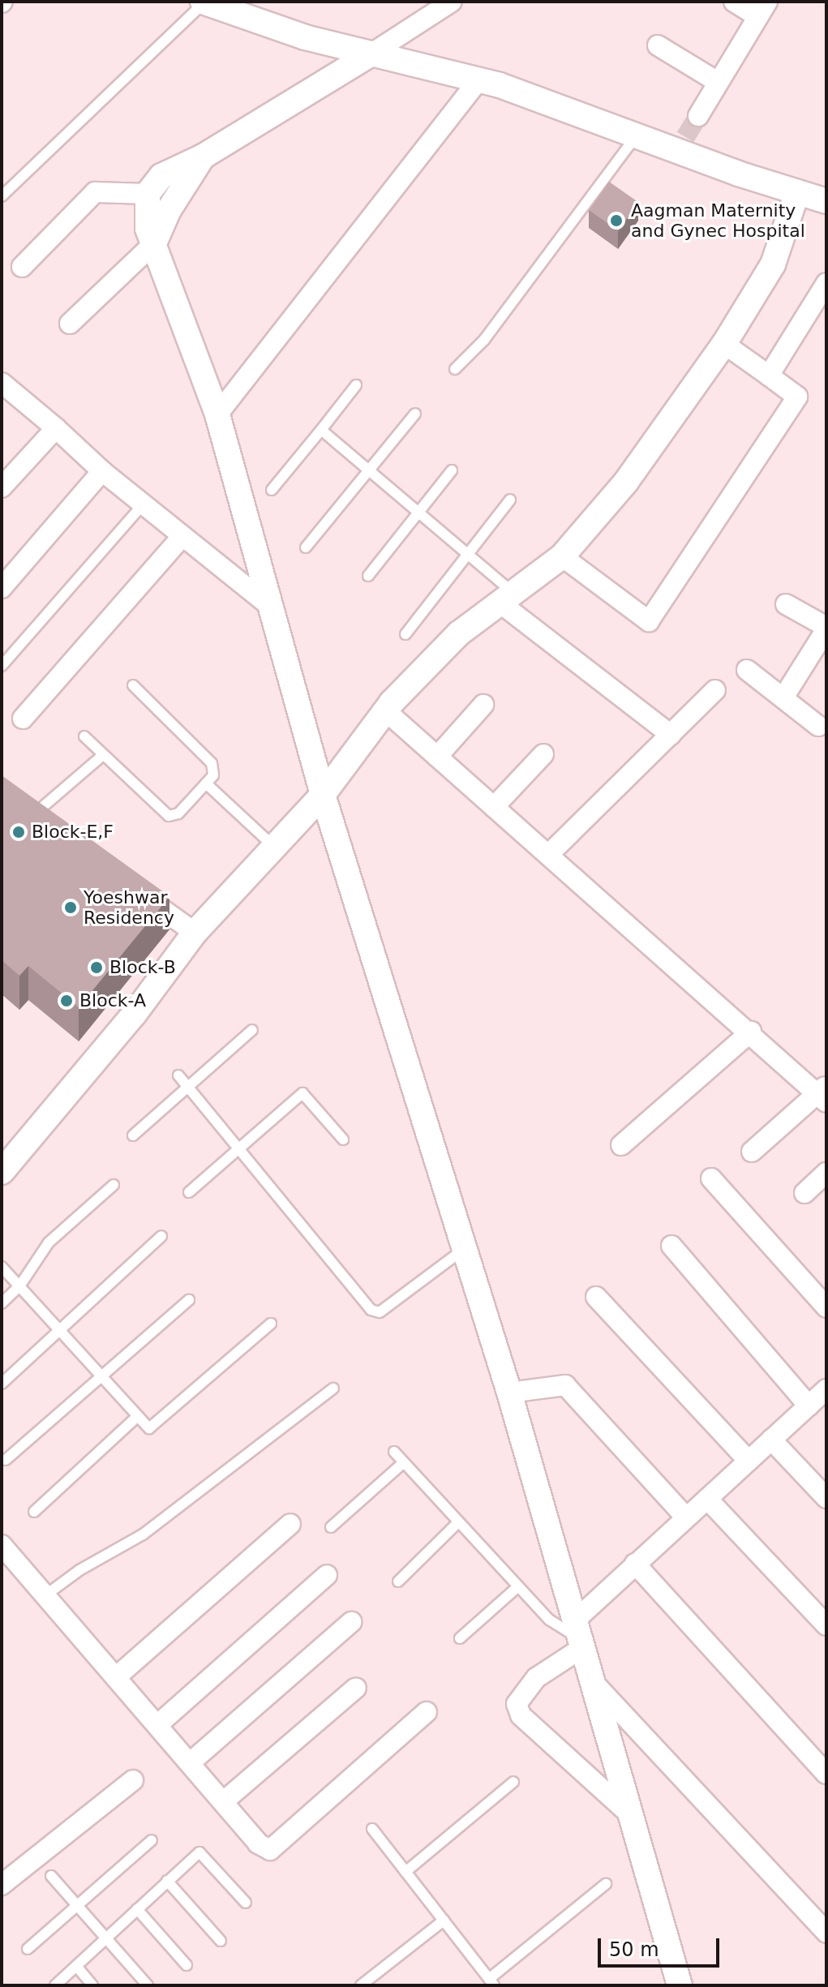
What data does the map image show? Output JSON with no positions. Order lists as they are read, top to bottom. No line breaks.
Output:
{"places":["Aagman Maternity and Gynec Hospital","Block-E,F","Yoeshwar Residency","Block-B","Block-A"],"scale_bar":"50 m"}
